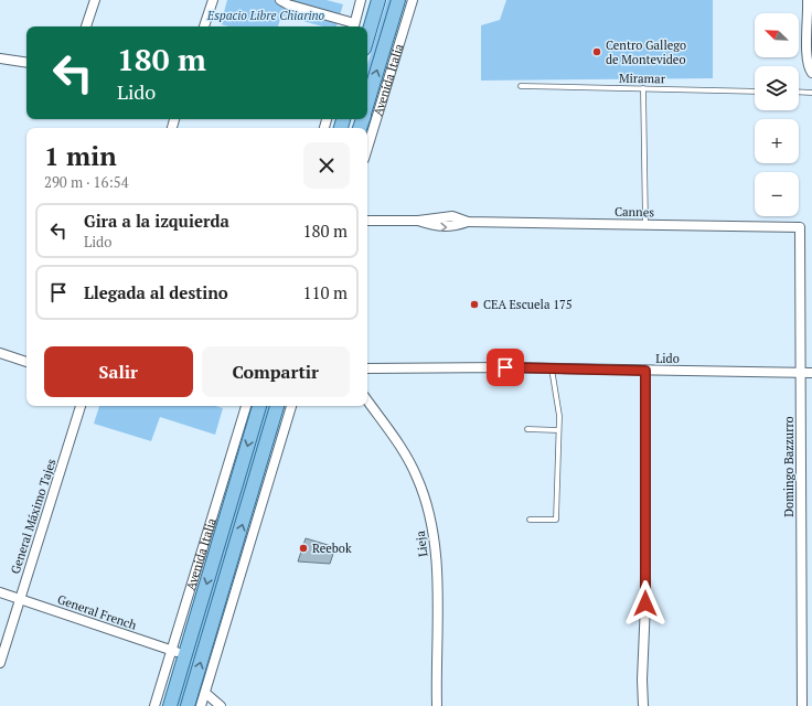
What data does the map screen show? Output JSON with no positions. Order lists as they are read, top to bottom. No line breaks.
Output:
{"streets":{"main road":["Avenida Italia"],"street":["Cannes","Lido","Domingo Bazzurro","General Máximo Tajes","Lieja","General French"],"lane":["Miramar"]},"crossings":[["Avenida Italia","General French"],["Cannes","Domingo Bazzurro"],["Lido","Domingo Bazzurro"],["General Máximo Tajes","General French"]],"parks":["Espacio Libre Chiarino"],"places":["Centro Gallego de Montevideo","CEA Escuela 175","Reebok"],"north":"top left","page":{"map_buttons":["+","−"],"turn":["180 m","Lido"],"heading":["1 min","290 m · 16:54"],"list":[{"name":"Gira a la izquierda","note":"Lido","value":"180 m"},{"name":"Llegada al destino","value":"110 m"}],"buttons":["Salir","Compartir"]}}
